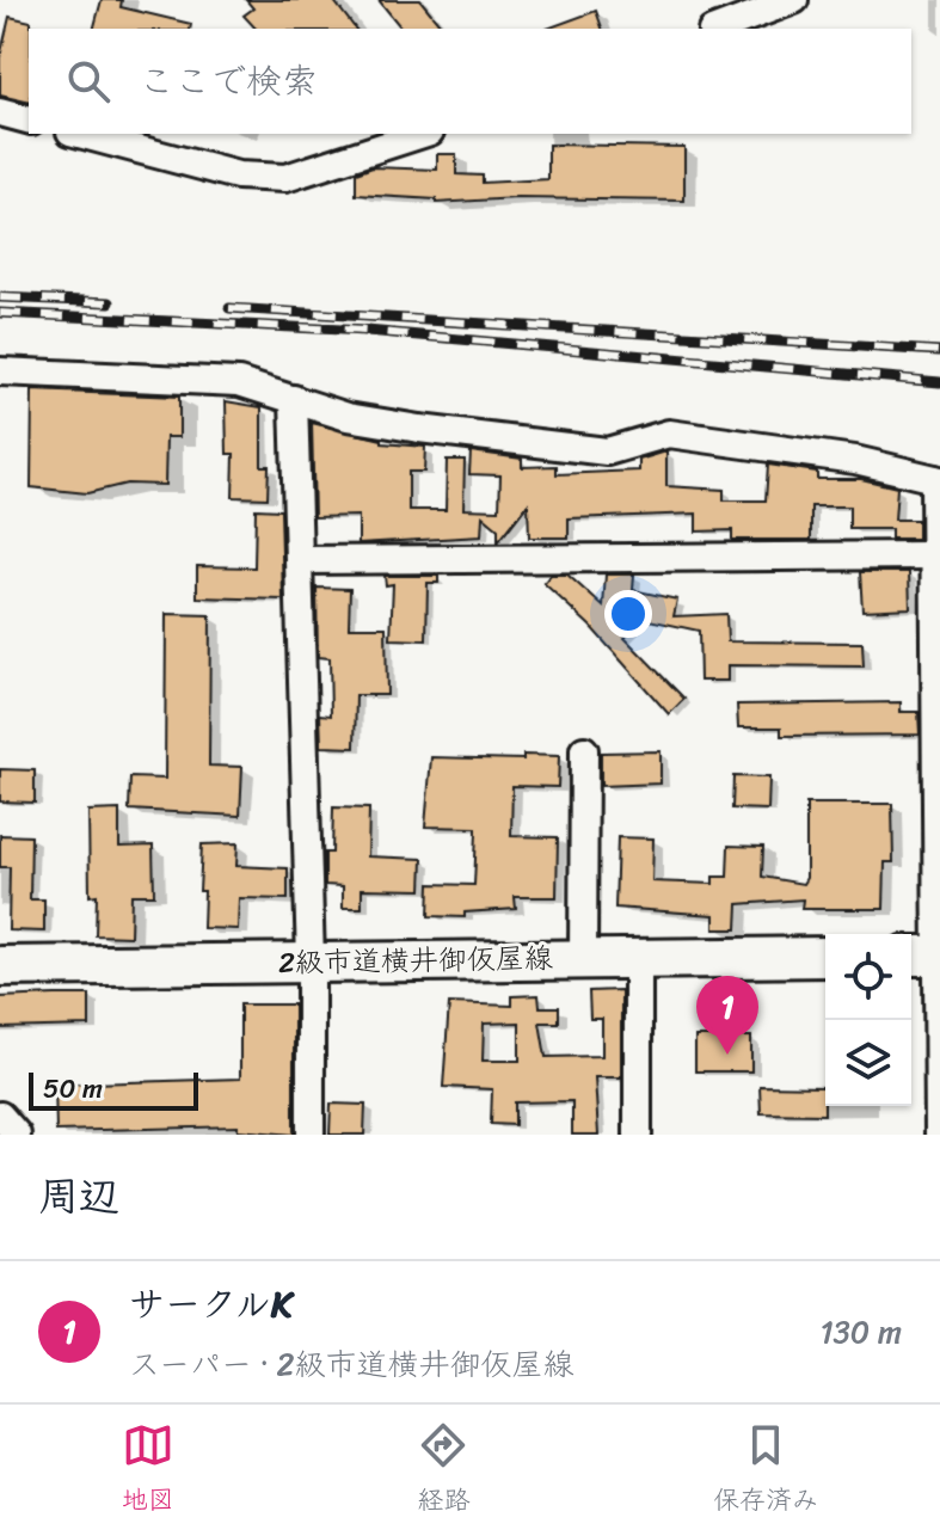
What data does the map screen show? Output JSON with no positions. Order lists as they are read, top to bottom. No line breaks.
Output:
{"streets":{"street":["2級市道横井御仮屋線"]},"scale_bar":"50 m","page":{"search":"ここで検索","pins":"1","scale":"50 m","heading":"周辺","list":[{"mark":"1","name":"サークルK","note":"スーパー · 2級市道横井御仮屋線","value":"130 m"}],"nav":["地図","経路","保存済み"]}}
